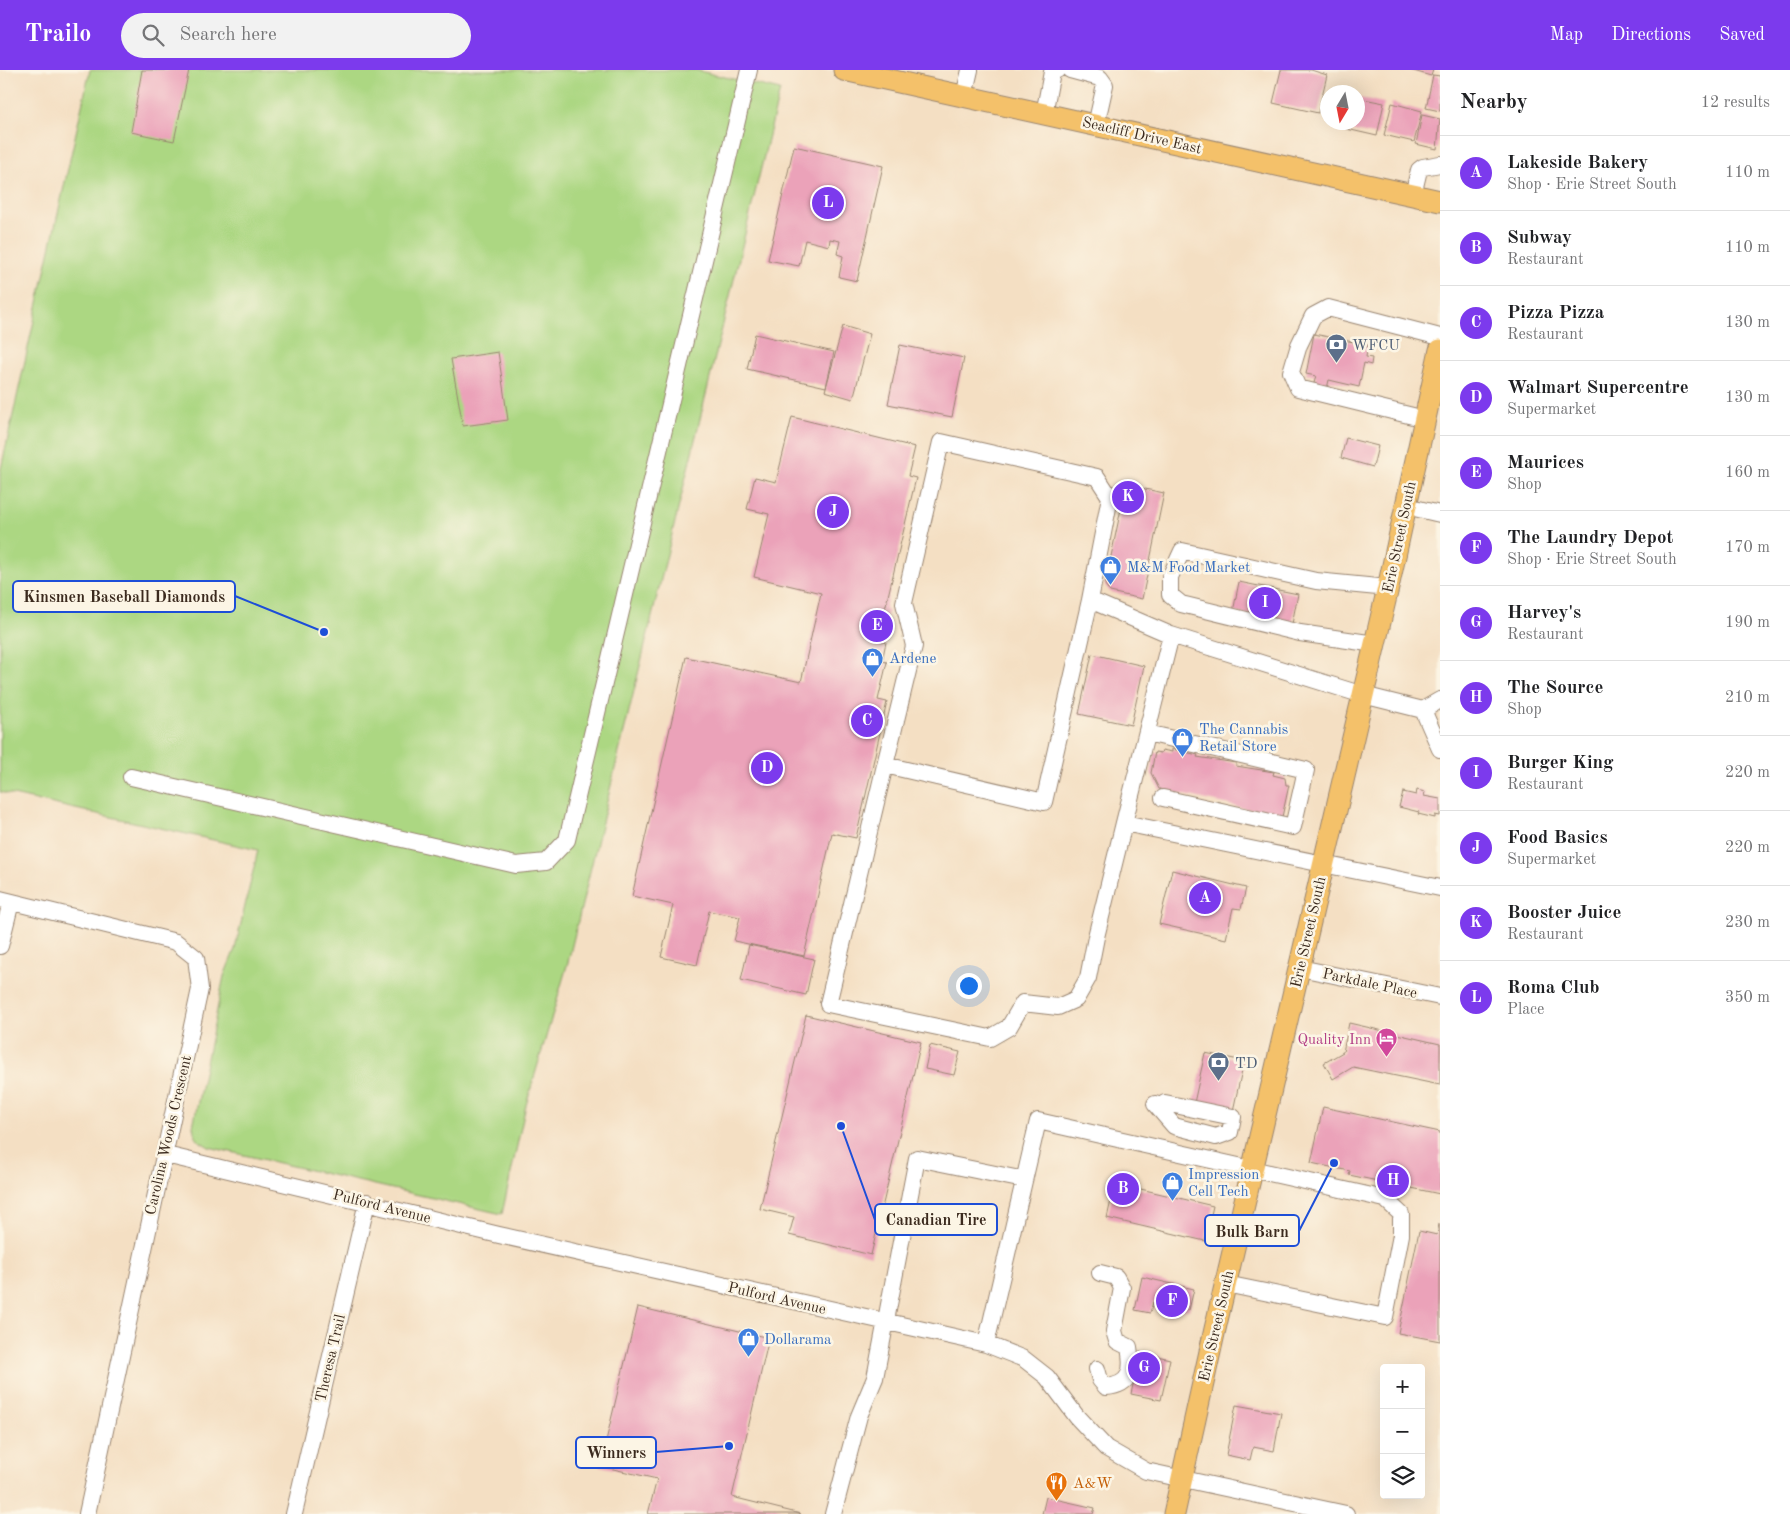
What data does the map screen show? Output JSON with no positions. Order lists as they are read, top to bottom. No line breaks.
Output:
{"streets":{"main road":["Seacliff Drive East","Erie Street South"],"street":["Parkdale Place","Carolina Woods Crescent","Pulford Avenue","Theresa Trail"]},"crossings":[["Erie Street South","Parkdale Place"],["Erie Street South","Pulford Avenue"],["Carolina Woods Crescent","Pulford Avenue"],["Pulford Avenue","Theresa Trail"]],"places":{"bank":["WFCU","TD"],"shop":["M&M Food Market","Ardene","The Cannabis Retail Store","Impression Cell Tech","Dollarama"],"other":["Kinsmen Baseball Diamonds","Canadian Tire","Bulk Barn","Winners"],"hotel":["Quality Inn"],"restaurant":["A&W"]},"north":"bottom","page":{"header":"Trailo","search":"Search here","nav":["Map","Directions","Saved"],"heading":["Nearby","12 results"],"list":[{"mark":"A","name":"Lakeside Bakery","note":"Shop · Erie Street South","value":"110 m"},{"mark":"B","name":"Subway","note":"Restaurant","value":"110 m"},{"mark":"C","name":"Pizza Pizza","note":"Restaurant","value":"130 m"},{"mark":"D","name":"Walmart Supercentre","note":"Supermarket","value":"130 m"},{"mark":"E","name":"Maurices","note":"Shop","value":"160 m"},{"mark":"F","name":"The Laundry Depot","note":"Shop · Erie Street South","value":"170 m"},{"mark":"G","name":"Harvey's","note":"Restaurant","value":"190 m"},{"mark":"H","name":"The Source","note":"Shop","value":"210 m"},{"mark":"I","name":"Burger King","note":"Restaurant","value":"220 m"},{"mark":"J","name":"Food Basics","note":"Supermarket","value":"220 m"},{"mark":"K","name":"Booster Juice","note":"Restaurant","value":"230 m"},{"mark":"L","name":"Roma Club","note":"Place","value":"350 m"}],"pins":["L","K","J","I","E","C","D","A","H","B","F","G"],"map_buttons":["+","−"]}}
